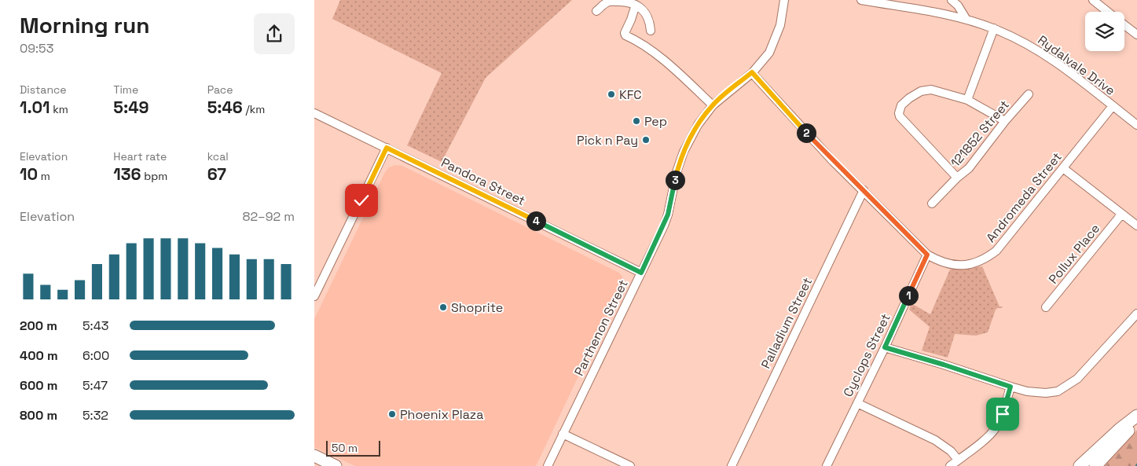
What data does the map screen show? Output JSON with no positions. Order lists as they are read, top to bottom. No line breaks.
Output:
{"streets":{"street":["Rydalvale Drive","121852 Street","Pandora Street","Andromeda Street","Pollux Place","Palladium Street","Parthenon Street","Cyclops Street"]},"crossings":[["Rydalvale Drive","Andromeda Street"],["Pandora Street","Parthenon Street"],["Andromeda Street","Palladium Street"],["Andromeda Street","Parthenon Street"],["Andromeda Street","Cyclops Street"]],"places":["KFC","Pep","Pick n Pay","Shoprite","Phoenix Plaza"],"scale_bar":"50 m","page":{"heading":["Morning run","09:53"],"stats":[["Distance","1.01 km"],["Time","5:49"],["Pace","5:46 /km"],["Elevation","10 m"],["Heart rate","136 bpm"],["kcal","67"]],"pins":["2","3","4","1"],"chart":["Elevation","82–92 m"],"list":[{"name":"200 m","note":"5:43"},{"name":"400 m","note":"6:00"},{"name":"600 m","note":"5:47"},{"name":"800 m","note":"5:32"}],"scale":"50 m"}}
